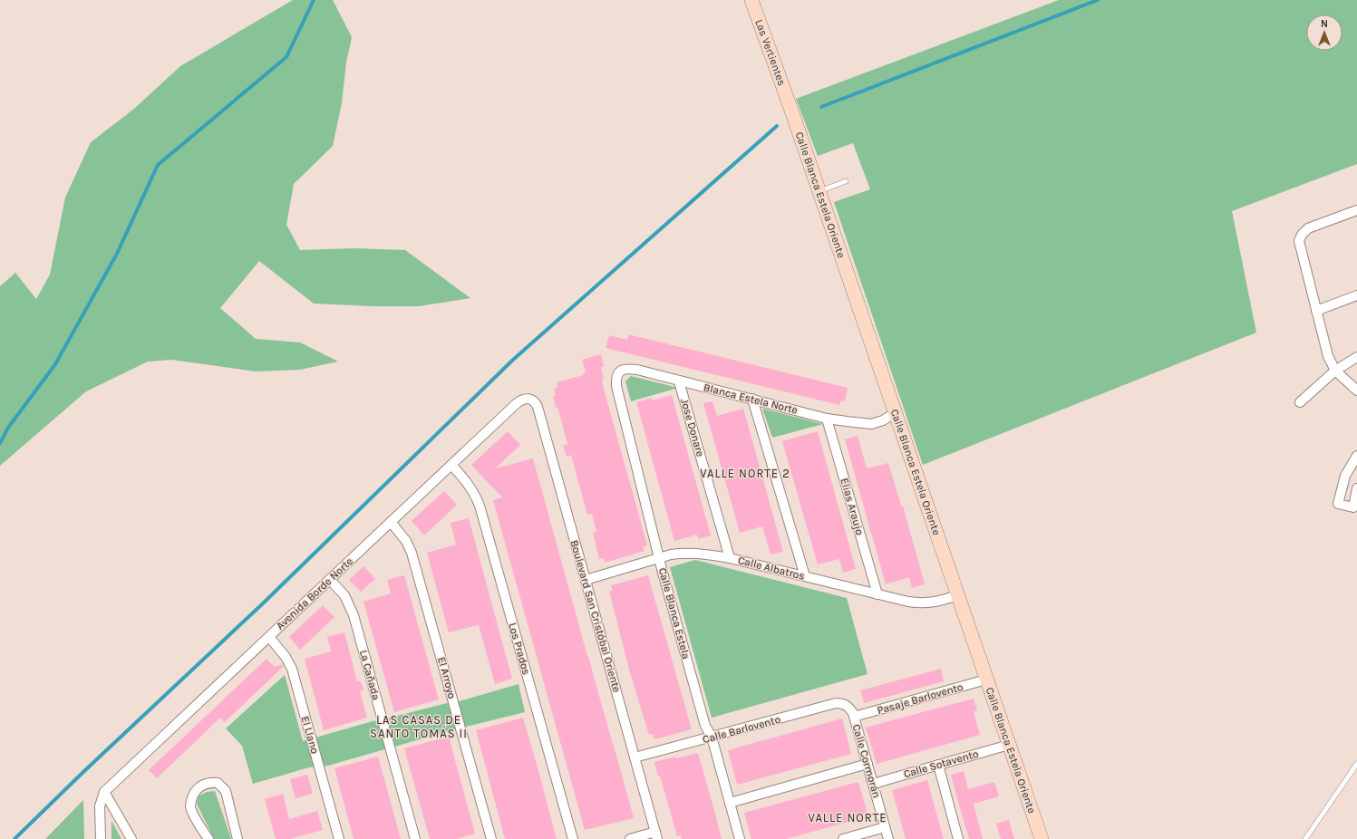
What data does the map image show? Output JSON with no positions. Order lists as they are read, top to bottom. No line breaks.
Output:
{"streets":{"street":["Las Vertientes","Calle Blanca Estela Oriente","Blanca Estela Norte","Jose Donare","Elias Araujo","Calle Albatros","Avenida Borde Norte","Calle Blanca Estela","Boulevard San Cristóbal Oriente","Los Prados","La Cañada","El Arroyo","Pasaje Barlovento","Calle Barlovento","El Llano","Calle Cormorán","Calle Sotavento"]},"crossings":[["Las Vertientes","Calle Blanca Estela Oriente"],["Calle Blanca Estela Oriente","Blanca Estela Norte"],["Calle Blanca Estela Oriente","Calle Albatros"],["Calle Blanca Estela Oriente","Pasaje Barlovento"],["Calle Blanca Estela Oriente","Calle Sotavento"],["Blanca Estela Norte","Jose Donare"],["Blanca Estela Norte","Elias Araujo"],["Blanca Estela Norte","Calle Blanca Estela"],["Jose Donare","Calle Albatros"],["Elias Araujo","Calle Albatros"],["Calle Albatros","Calle Blanca Estela"],["Calle Albatros","Boulevard San Cristóbal Oriente"],["Avenida Borde Norte","Boulevard San Cristóbal Oriente"],["Avenida Borde Norte","Los Prados"],["Avenida Borde Norte","La Cañada"],["Avenida Borde Norte","El Arroyo"],["Avenida Borde Norte","El Llano"],["Calle Blanca Estela","Calle Barlovento"],["Boulevard San Cristóbal Oriente","Calle Barlovento"],["Pasaje Barlovento","Calle Cormorán"],["Calle Barlovento","Calle Cormorán"],["Calle Cormorán","Calle Sotavento"]],"districts":["VALLE NORTE 2","LAS CASAS DE SANTO TOMÁS II","VALLE NORTE"],"north":"top"}
